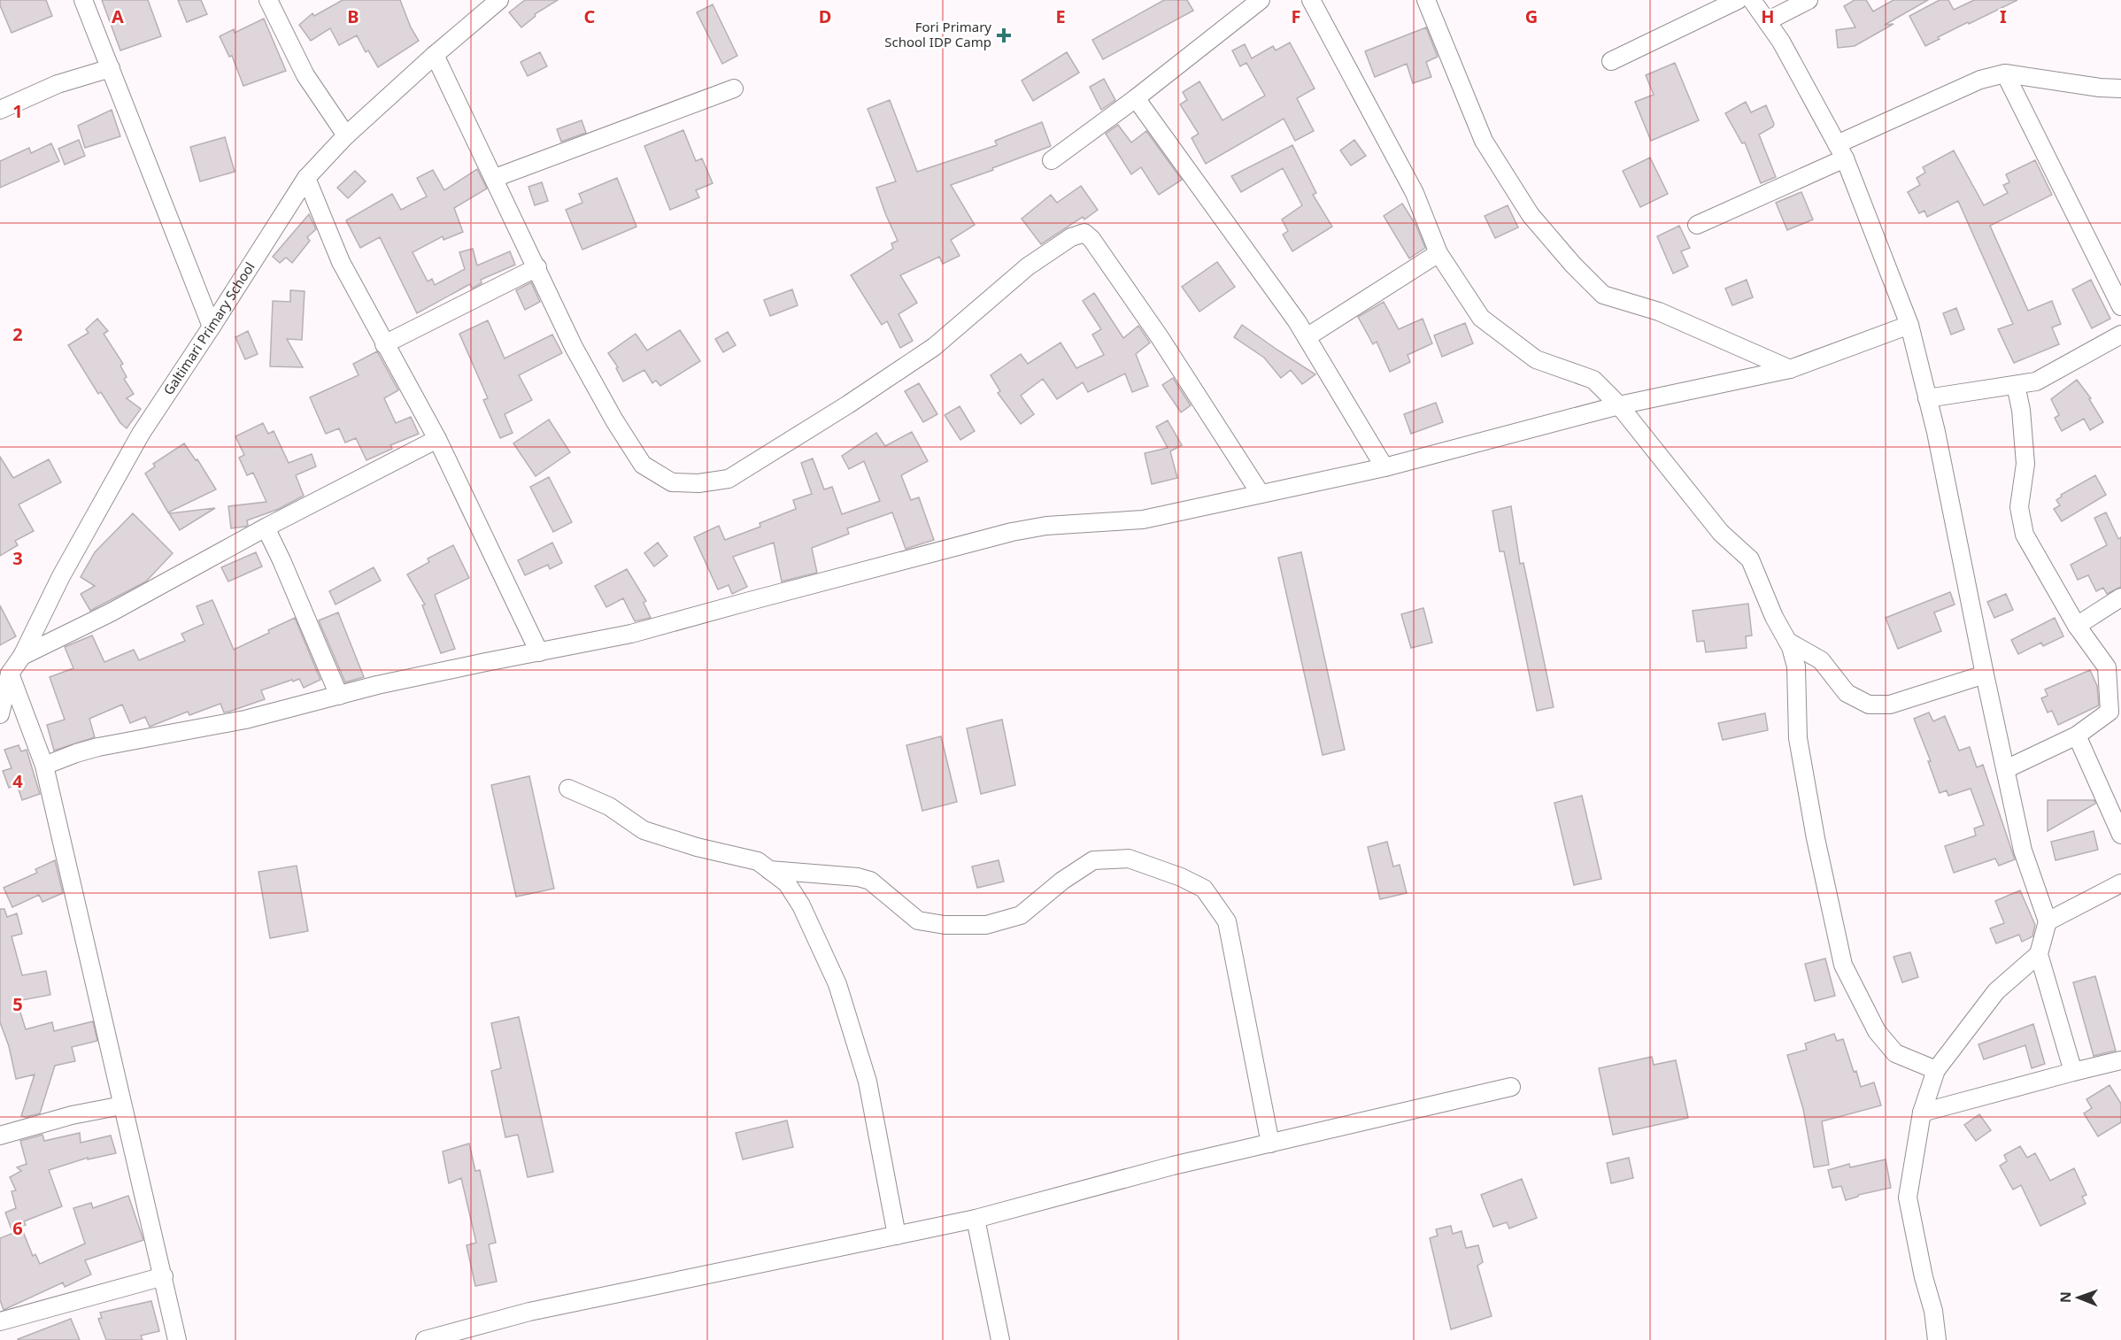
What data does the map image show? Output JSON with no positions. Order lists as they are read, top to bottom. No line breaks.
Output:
{"streets":{"street":["Galtimari Primary School"]},"places":{"health":["Fori Primary School IDP Camp"]},"north":"left","grid":{"columns":["A","B","C","D","E","F","G","H","I"],"rows":["1","2","3","4","5","6"]}}
